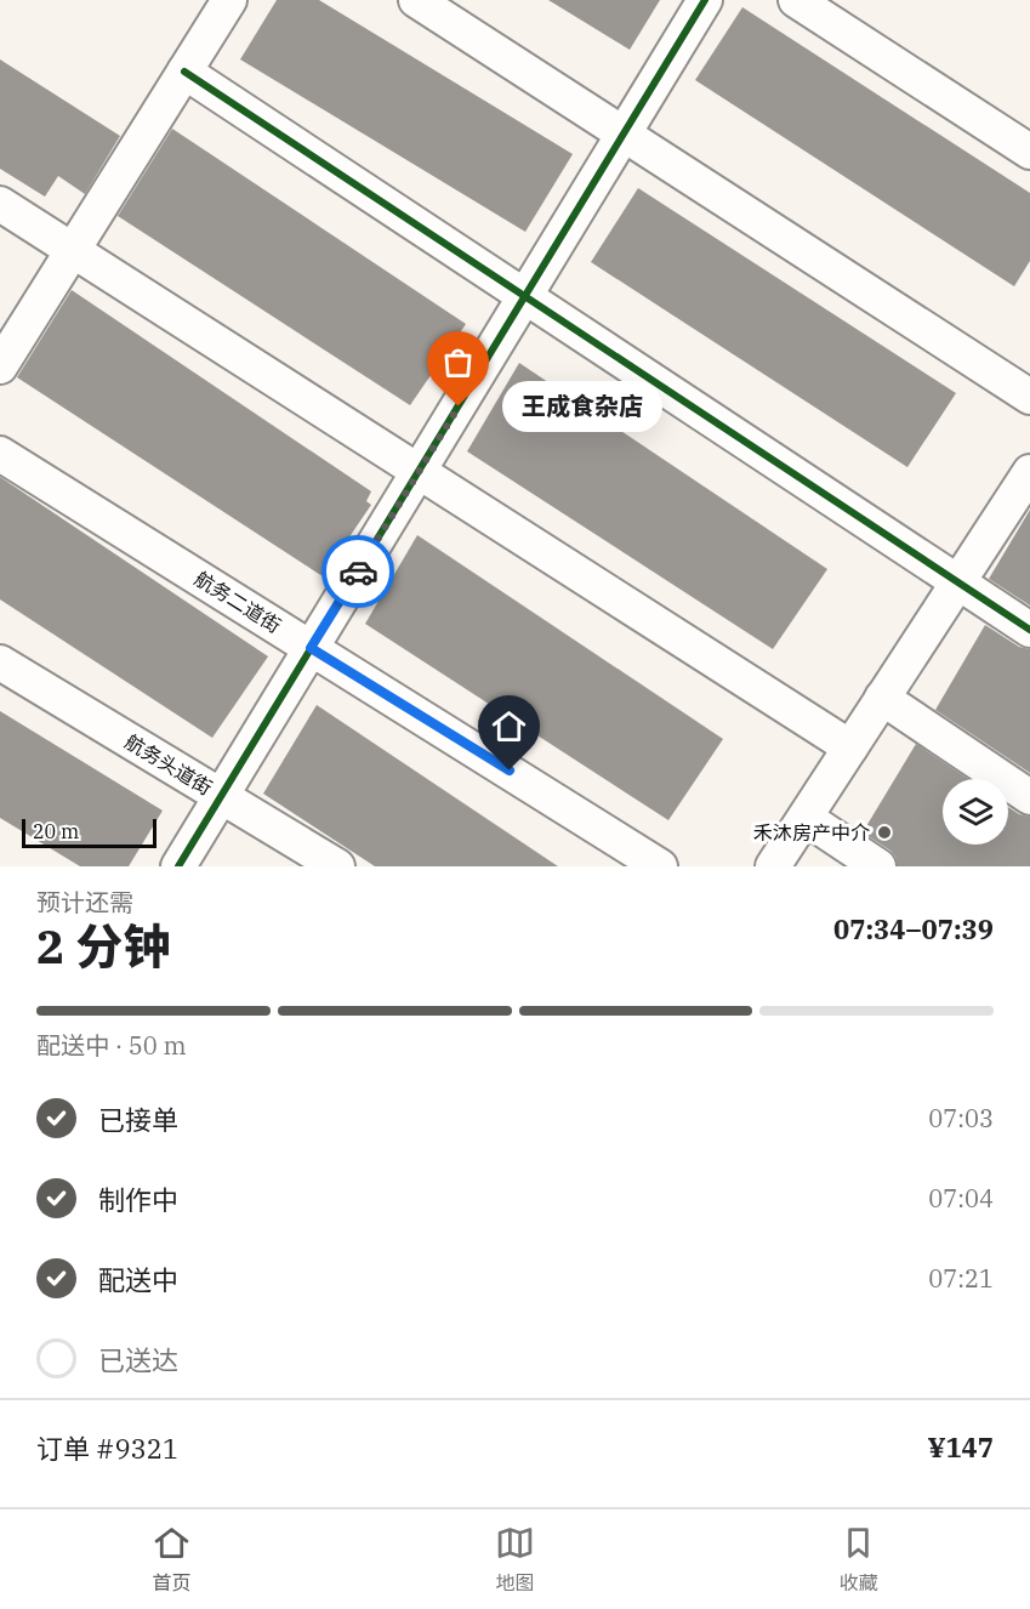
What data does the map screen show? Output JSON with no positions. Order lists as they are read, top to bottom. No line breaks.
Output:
{"streets":{"street":["航务二道街","航务头道街"]},"places":["王成食杂店","禾沐房产中介"],"scale_bar":"20 m","page":{"bubble":"王成食杂店","scale":"20 m","heading":["2 分钟","预计还需","07:34–07:39"],"panel":["订单 #9321","¥147"],"bar":"配送中 · 50 m","list":[["已接单","07:03"],["制作中","07:04"],["配送中","07:21"],"已送达"],"tabs":["首页","地图","收藏"]}}
